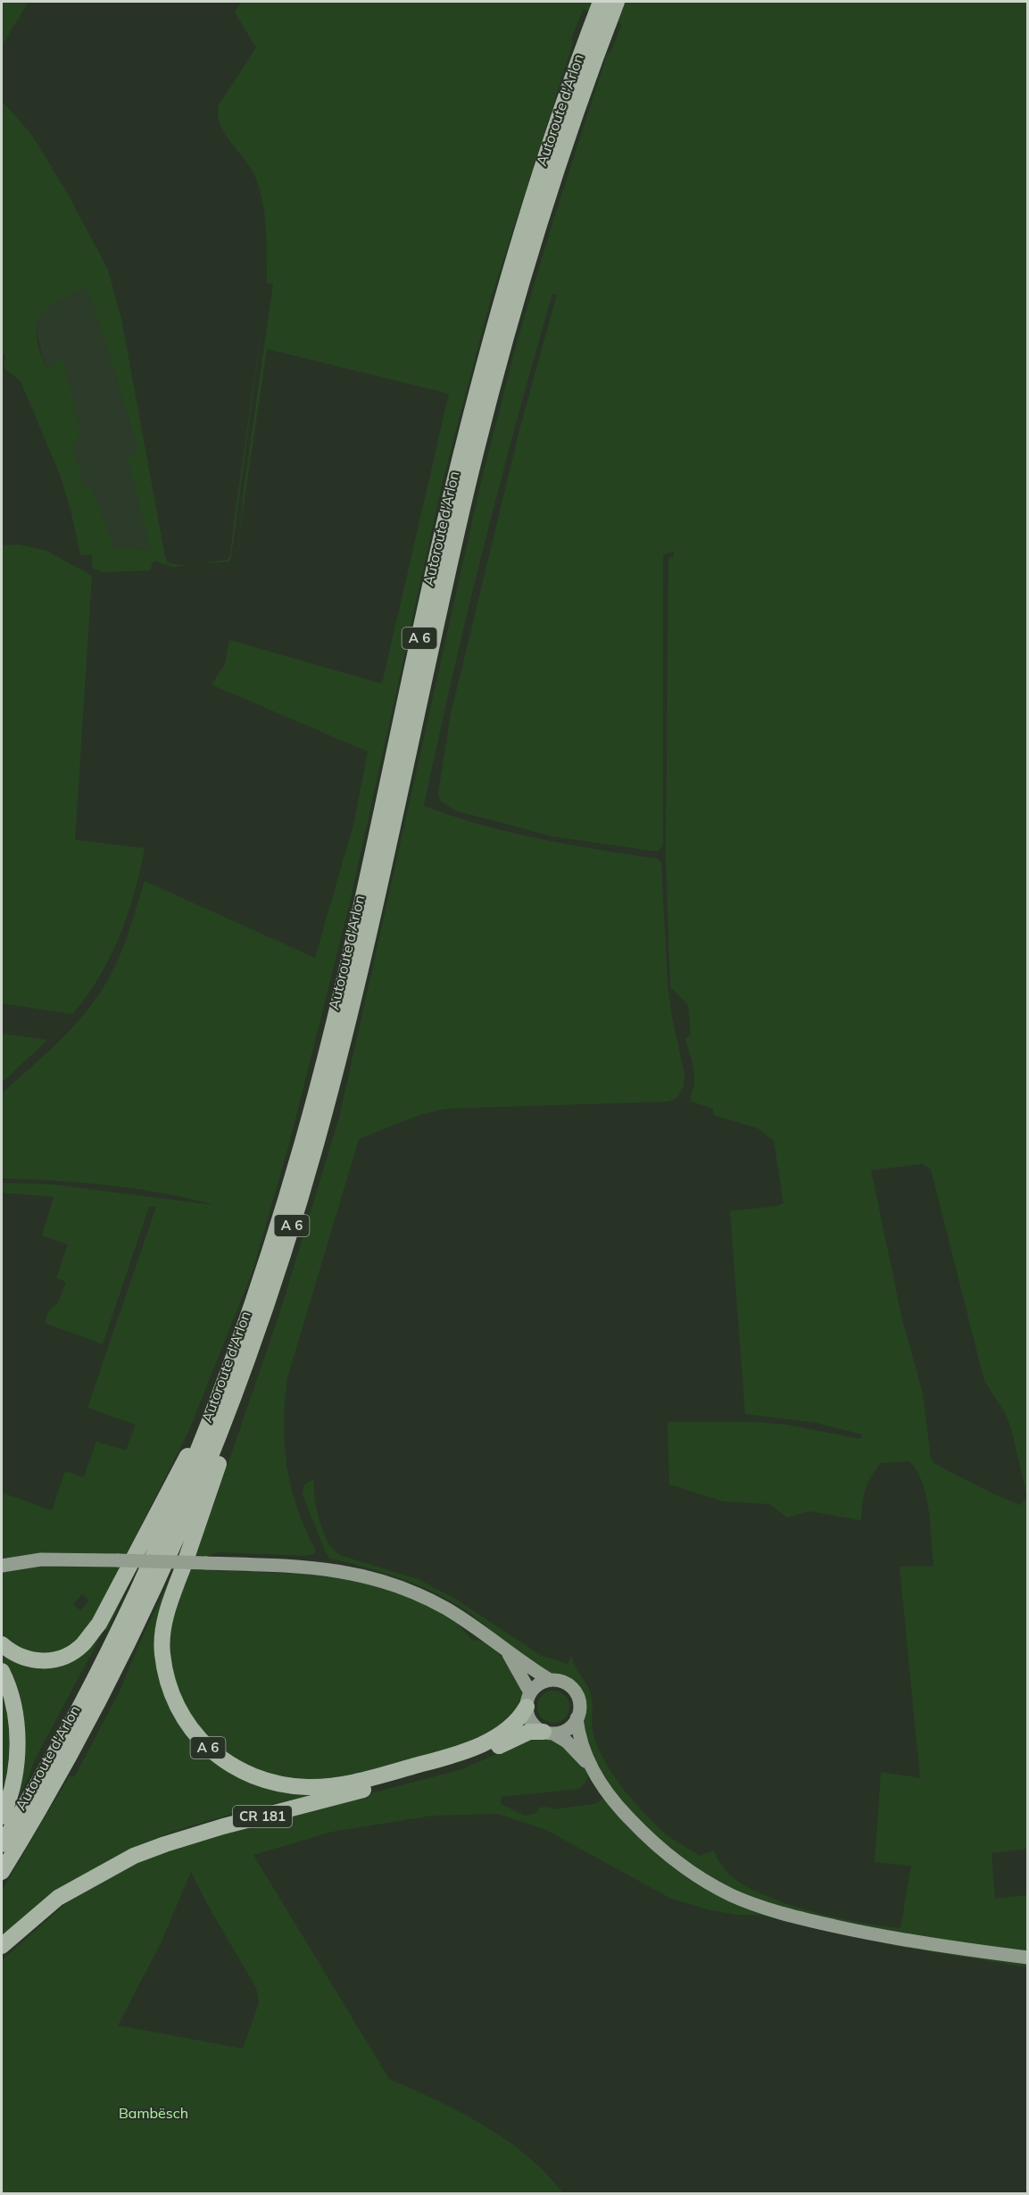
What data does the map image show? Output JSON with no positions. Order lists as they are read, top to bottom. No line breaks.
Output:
{"streets":{"highway":["Autoroute d'Arlon","A 6","CR 181"]},"crossings":[["Autoroute d'Arlon","A 6"],["A 6","CR 181"]],"parks":["Bambësch"]}
